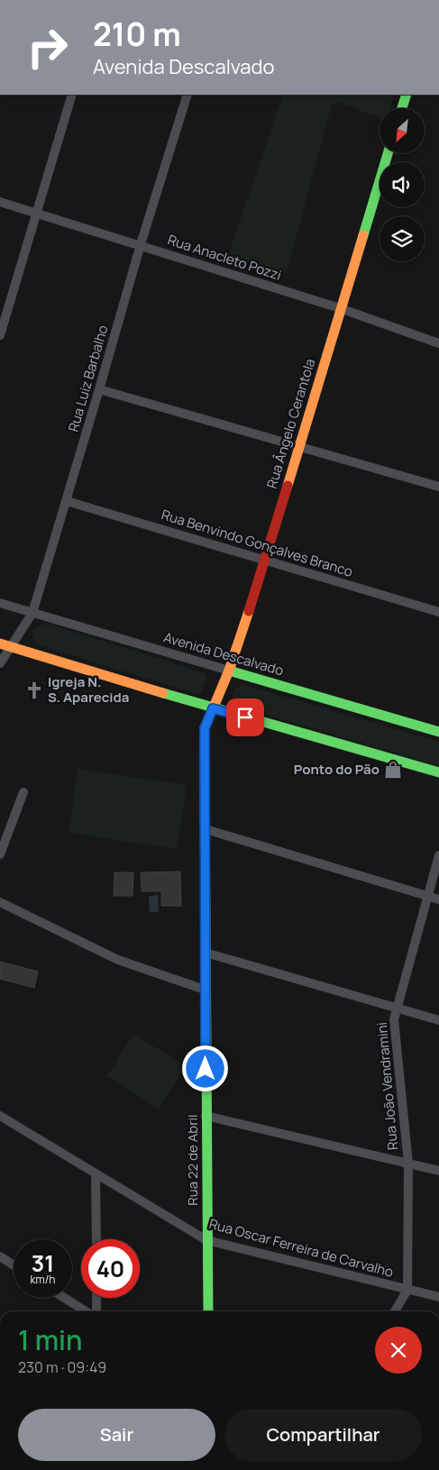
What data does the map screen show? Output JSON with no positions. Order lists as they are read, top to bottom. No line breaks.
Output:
{"streets":{"street":["Rua Anacleto Pozzi","Rua Luiz Barbalho","Rua Ângelo Cerantola","Rua Benvindo Gonçalves Branco","Avenida Descalvado","Rua João Vendramini","Rua 22 de Abril","Rua Oscar Ferreira de Carvalho"]},"crossings":[["Rua Anacleto Pozzi","Rua Luiz Barbalho"],["Rua Anacleto Pozzi","Rua Ângelo Cerantola"],["Rua Luiz Barbalho","Rua Benvindo Gonçalves Branco"],["Rua Luiz Barbalho","Avenida Descalvado"],["Rua Ângelo Cerantola","Rua Benvindo Gonçalves Branco"],["Rua Ângelo Cerantola","Avenida Descalvado"],["Rua Ângelo Cerantola","Rua 22 de Abril"],["Rua João Vendramini","Rua Oscar Ferreira de Carvalho"],["Rua 22 de Abril","Rua Oscar Ferreira de Carvalho"]],"places":{"church":["Igreja N. S. Aparecida"],"shop":["Ponto do Pão"]},"north":"bottom left","page":{"turn":["210 m","Avenida Descalvado"],"speed":"31 km/h","limit":"40","heading":["1 min","230 m · 09:49"],"buttons":["Sair","Compartilhar"]}}
